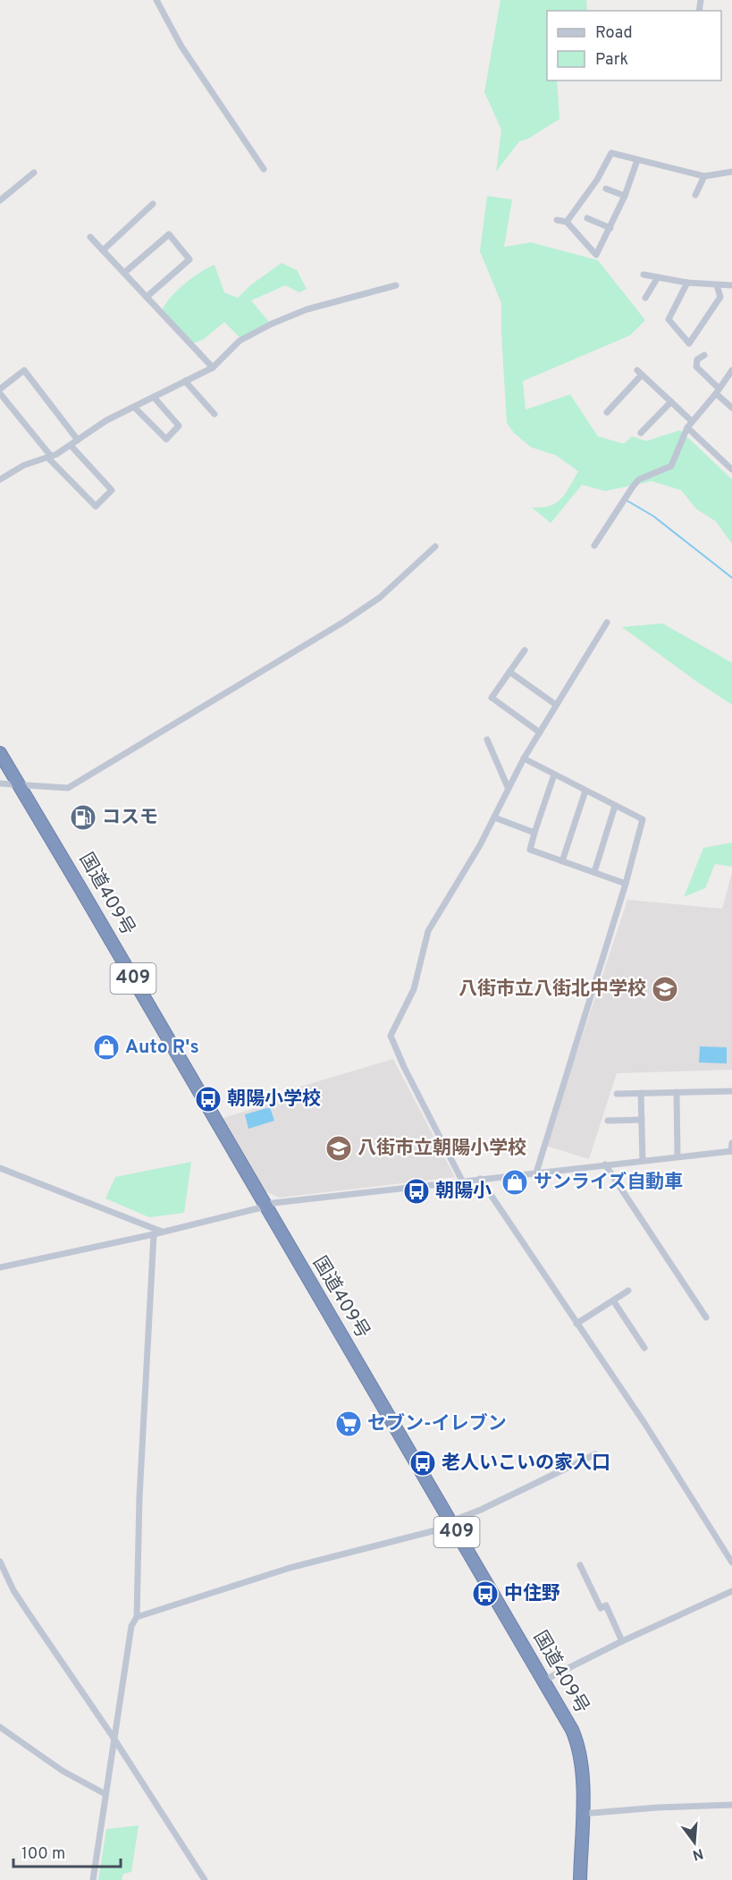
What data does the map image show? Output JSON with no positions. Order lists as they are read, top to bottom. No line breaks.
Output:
{"streets":{"highway":["国道409号","409"]},"places":{"fuel station":["コスモ"],"school or university":["八街市立八街北中学校","八街市立朝陽小学校"],"shop":["Auto R's","サンライズ自動車"],"bus stop":["朝陽小学校","朝陽小","老人いこいの家入口","中住野"],"supermarket":["セブン-イレブン"]},"legend":["Road","Park"],"scale_bar":"100 m","north":"bottom"}
